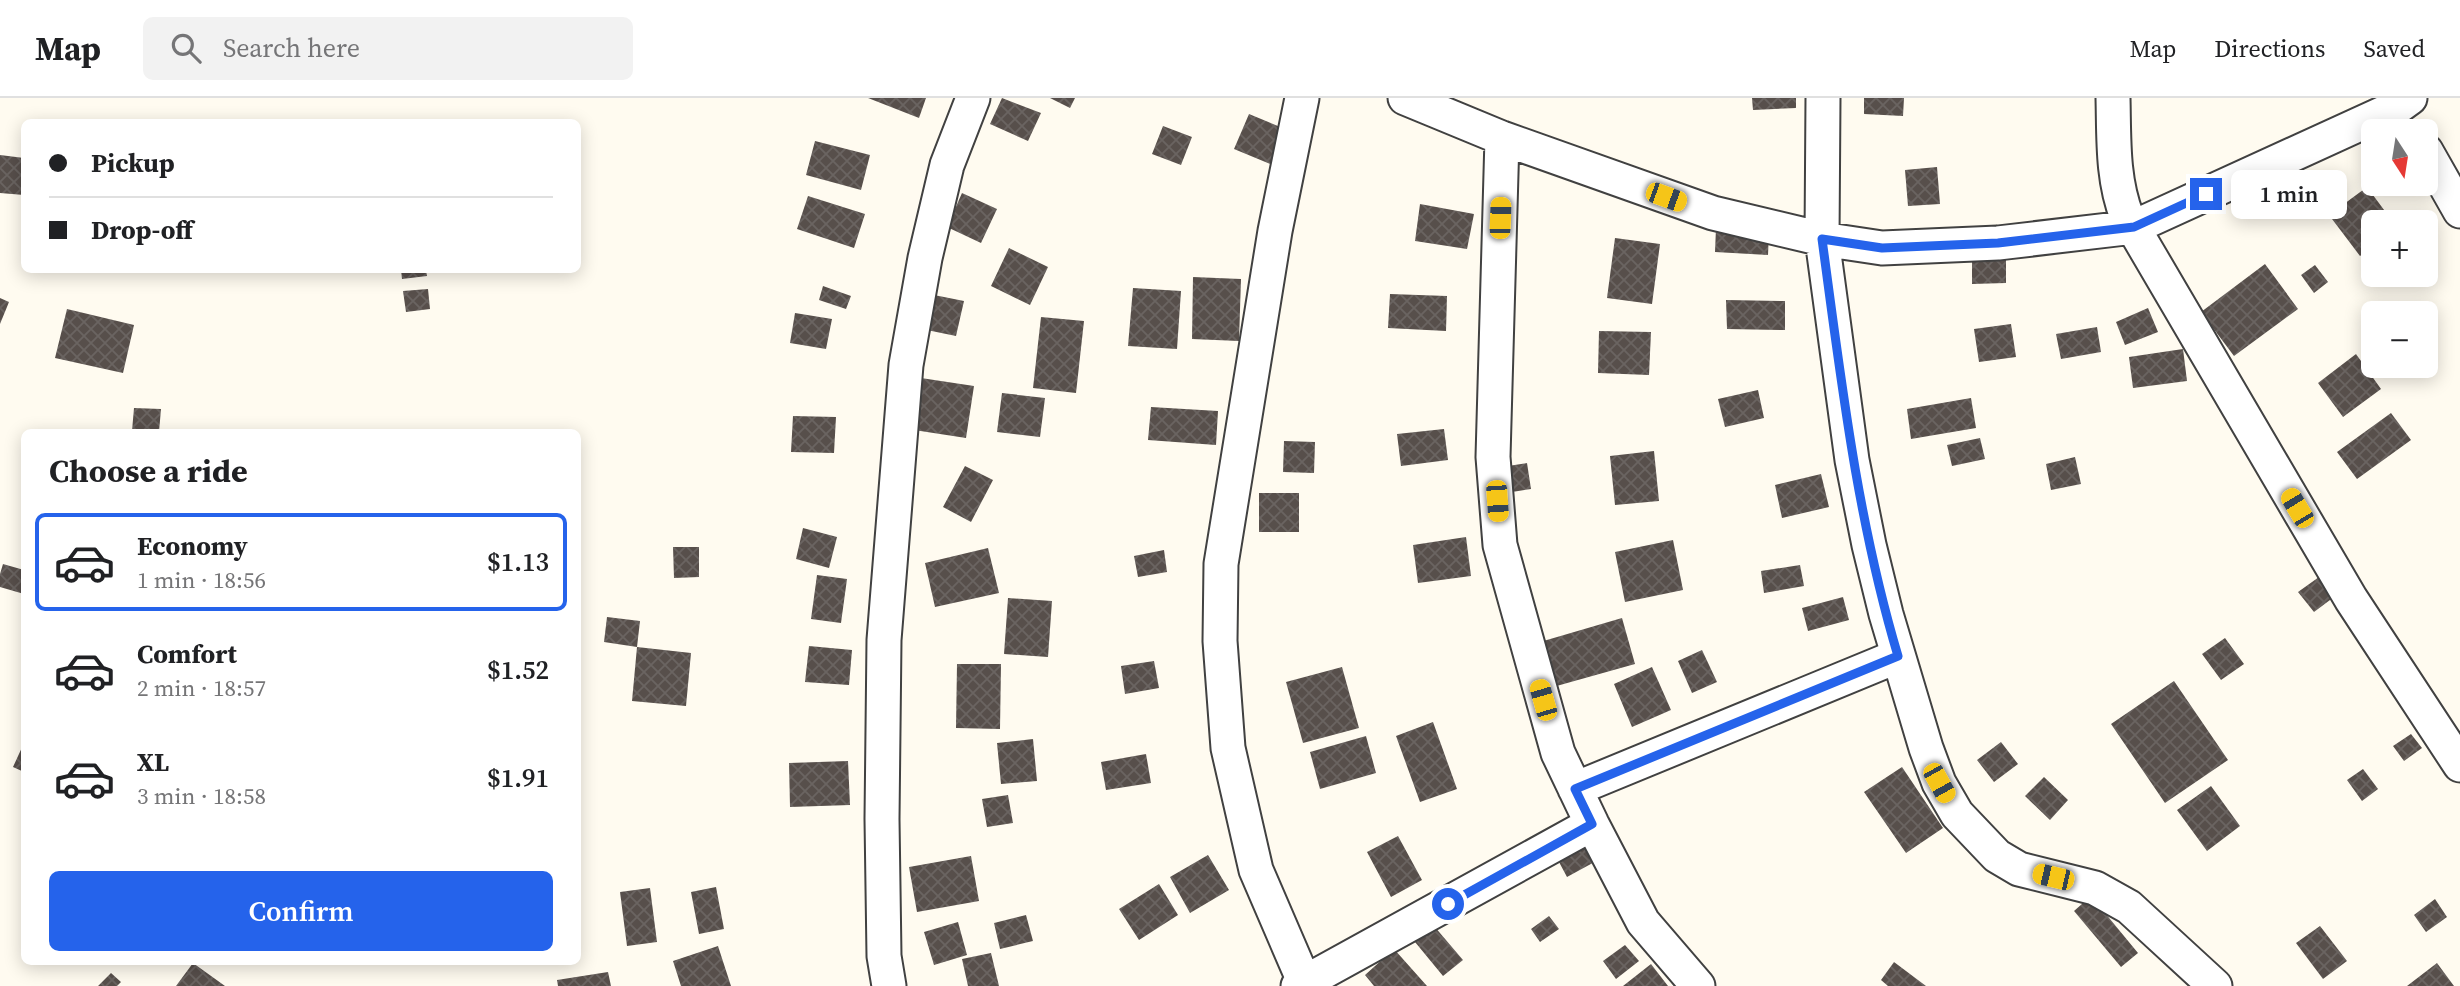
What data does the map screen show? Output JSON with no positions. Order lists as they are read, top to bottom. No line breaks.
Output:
{"north":"bottom","page":{"header":"Map","search":"Search here","nav":["Map","Directions","Saved"],"map_buttons":["+","−"],"banner":["Pickup","Drop-off"],"bubble":"1 min","heading":"Choose a ride","list":[{"name":"Economy","note":"1 min · 18:56","value":"$1.13"},{"name":"Comfort","note":"2 min · 18:57","value":"$1.52"},{"name":"XL","note":"3 min · 18:58","value":"$1.91"}],"buttons":"Confirm"}}
